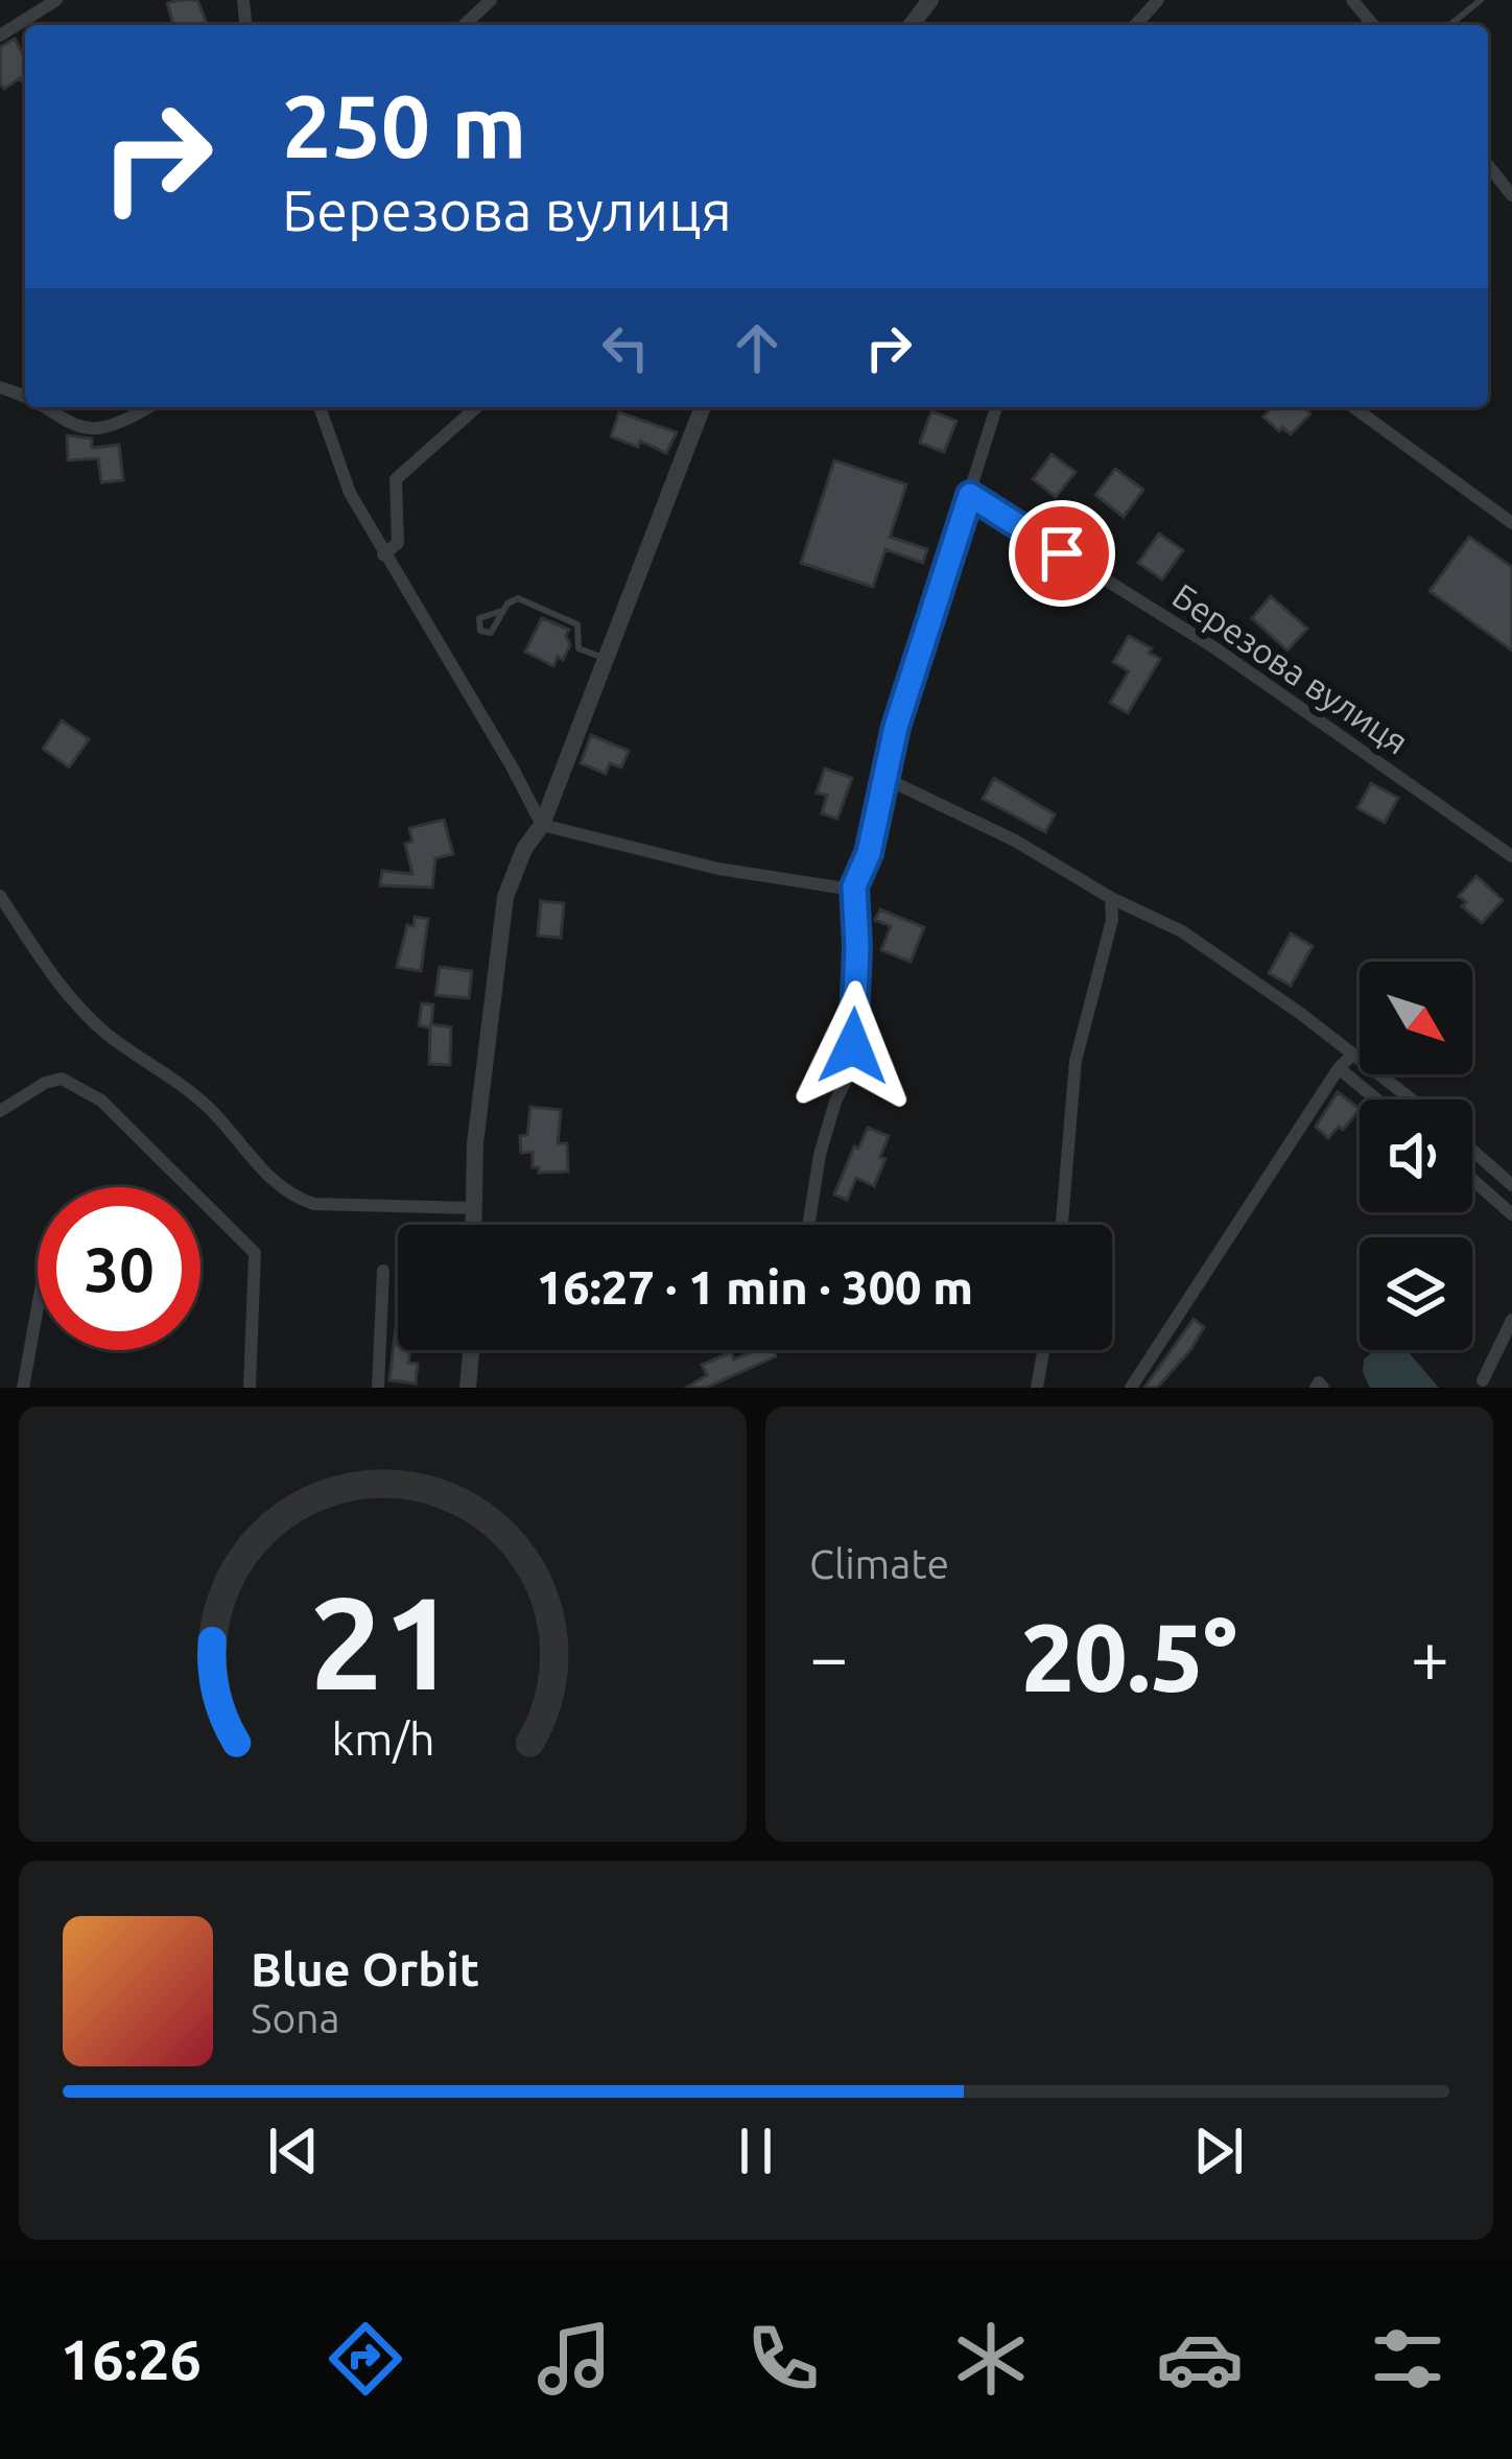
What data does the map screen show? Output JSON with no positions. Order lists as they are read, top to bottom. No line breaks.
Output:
{"streets":{"street":["Березова вулиця"]},"north":"bottom right","page":{"turn":["250 m","Березова вулиця"],"limit":"30","trip":"16:27 · 1 min · 300 m","tile":"Climate","heat":["−","20.5°","+"],"song":["Blue Orbit","Sona"],"tabs":"16:26","gauge":["21","km/h"]}}
